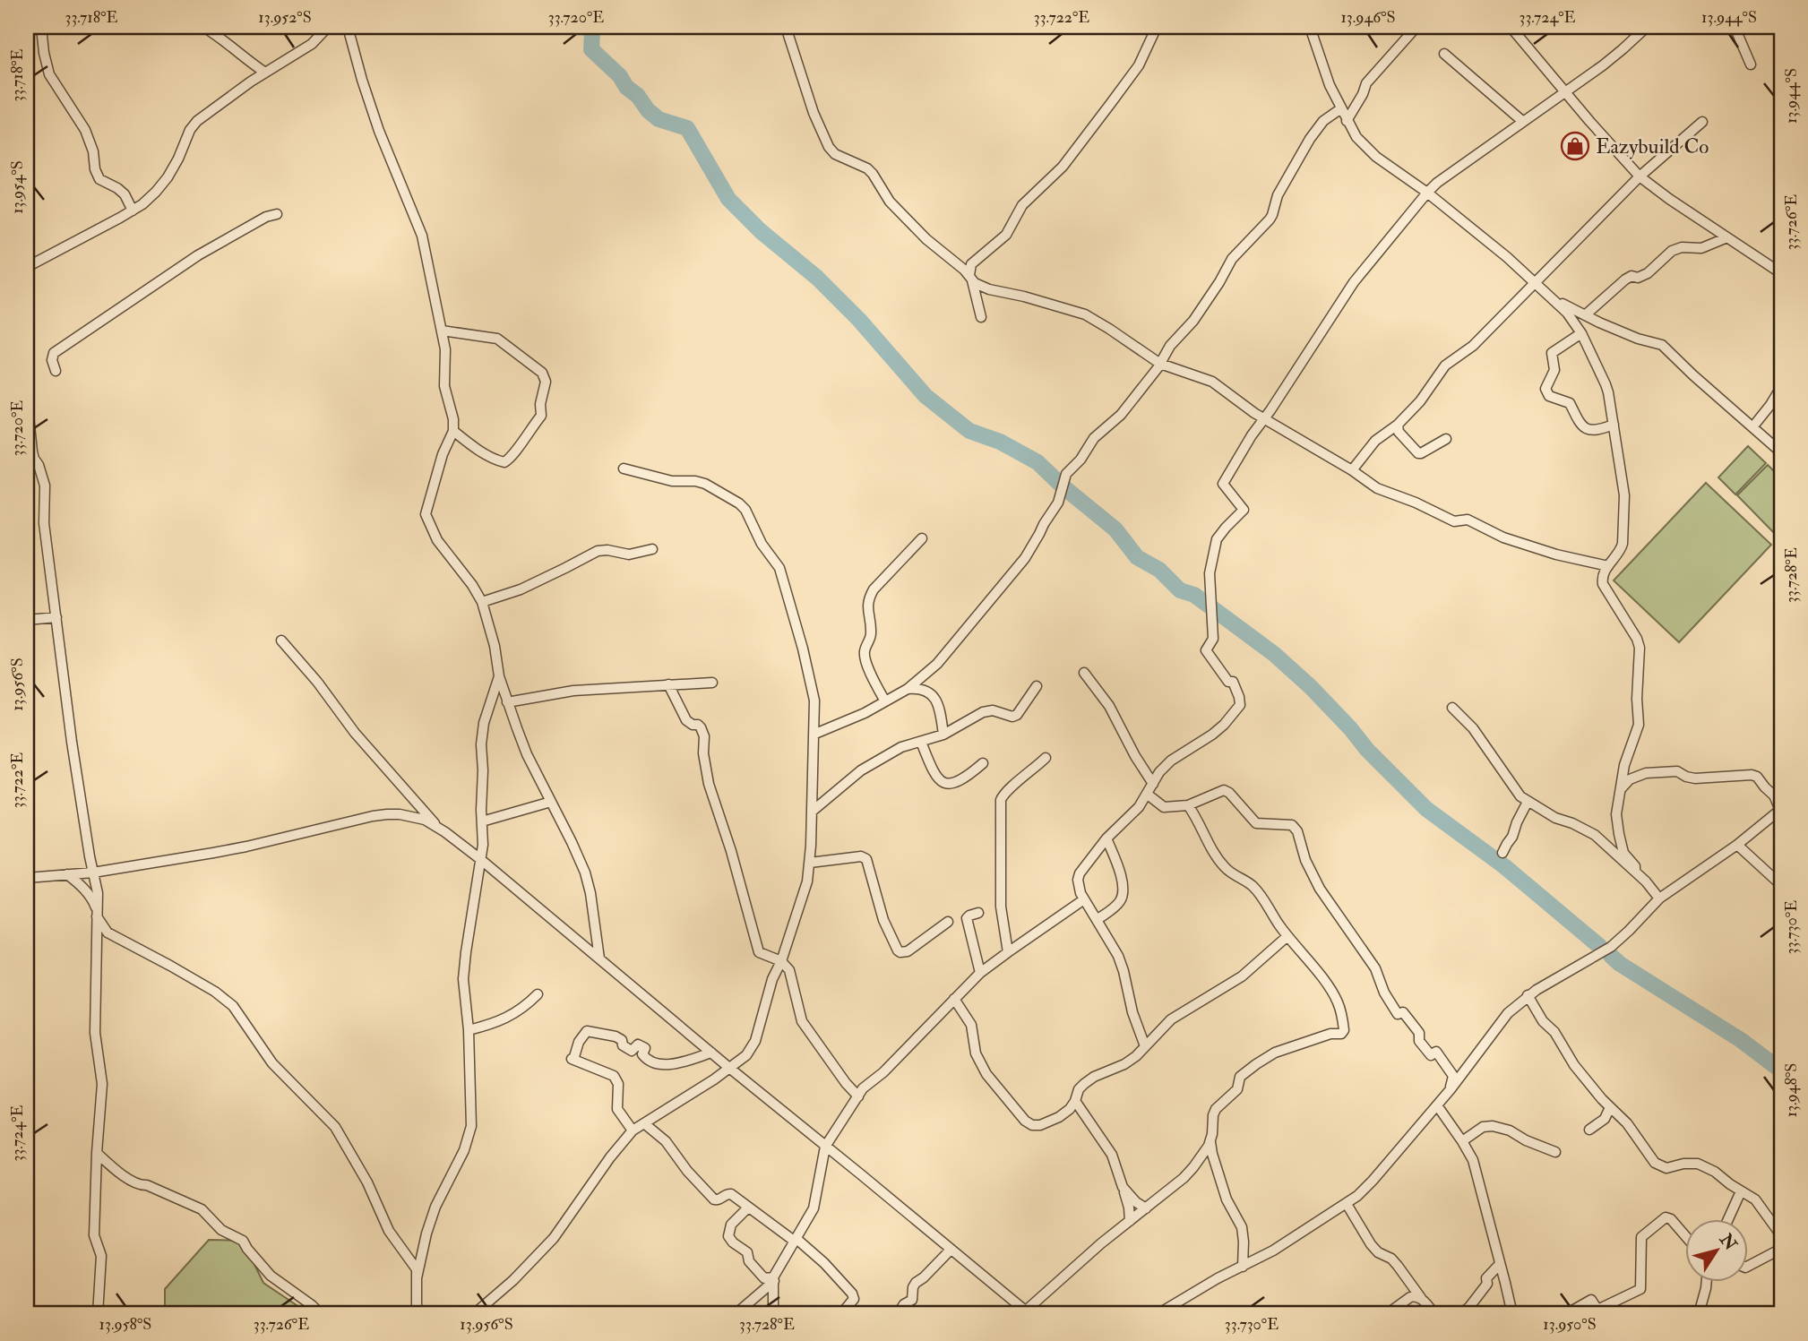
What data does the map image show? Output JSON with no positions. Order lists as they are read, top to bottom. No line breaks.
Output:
{"places":{"shop":["Eazybuild Co"]},"north":"top right","coordinates":["33.718°E","13.952°S","33.720°E","33.722°E","13.946°S","33.724°E","13.944°S","13.954°S","33.726°E","33.728°E","13.956°S","33.730°E","13.948°S","13.958°S","13.950°S"]}
